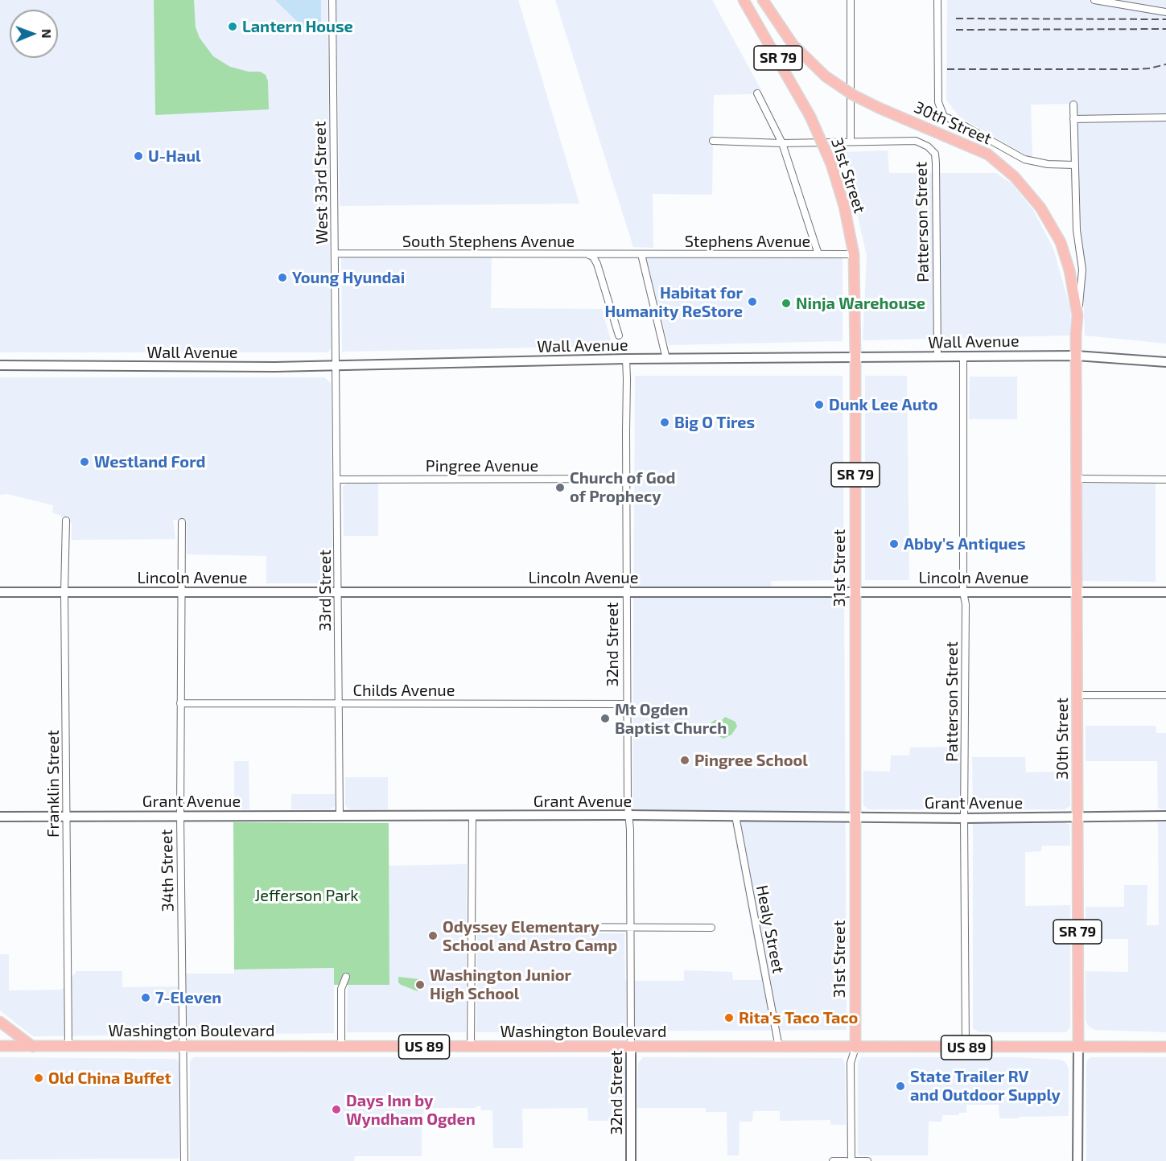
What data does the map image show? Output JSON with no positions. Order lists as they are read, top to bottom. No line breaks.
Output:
{"streets":{"main road":["SR 79","30th Street","31st Street","Washington Boulevard","US 89"],"street":["West 33rd Street","Patterson Street","South Stephens Avenue","Stephens Avenue","Wall Avenue","Pingree Avenue","Lincoln Avenue","33rd Street","32nd Street","Childs Avenue","Franklin Street","Grant Avenue","34th Street","Healy Street"]},"crossings":[["30th Street","Wall Avenue"],["30th Street","Lincoln Avenue"],["30th Street","Grant Avenue"],["30th Street","Washington Boulevard"],["31st Street","Patterson Street"],["31st Street","Stephens Avenue"],["31st Street","Wall Avenue"],["31st Street","Lincoln Avenue"],["31st Street","Grant Avenue"],["31st Street","Washington Boulevard"],["West 33rd Street","South Stephens Avenue"],["West 33rd Street","Wall Avenue"],["West 33rd Street","33rd Street"],["Patterson Street","Wall Avenue"],["Patterson Street","Lincoln Avenue"],["Patterson Street","Grant Avenue"],["Patterson Street","Washington Boulevard"],["South Stephens Avenue","Stephens Avenue"],["Wall Avenue","33rd Street"],["Wall Avenue","32nd Street"],["Pingree Avenue","33rd Street"],["Pingree Avenue","32nd Street"],["Lincoln Avenue","33rd Street"],["Lincoln Avenue","32nd Street"],["Lincoln Avenue","Franklin Street"],["Lincoln Avenue","34th Street"],["33rd Street","Childs Avenue"],["33rd Street","Grant Avenue"],["32nd Street","Childs Avenue"],["32nd Street","Grant Avenue"],["32nd Street","Washington Boulevard"],["Childs Avenue","34th Street"],["Franklin Street","Grant Avenue"],["Franklin Street","Washington Boulevard"],["Grant Avenue","34th Street"],["Grant Avenue","Healy Street"],["34th Street","Washington Boulevard"],["Healy Street","Washington Boulevard"]],"parks":["Jefferson Park"],"places":["Lantern House","U-Haul","Young Hyundai","Habitat for Humanity ReStore","Ninja Warehouse","Dunk Lee Auto","Big O Tires","Westland Ford","Church of God of Prophecy","Abby's Antiques","Mt Ogden Baptist Church","Pingree School","Odyssey Elementary School and Astro Camp","Washington Junior High School","7-Eleven","Rita's Taco Taco","Old China Buffet","State Trailer RV and Outdoor Supply","Days Inn by Wyndham Ogden"],"north":"right"}
